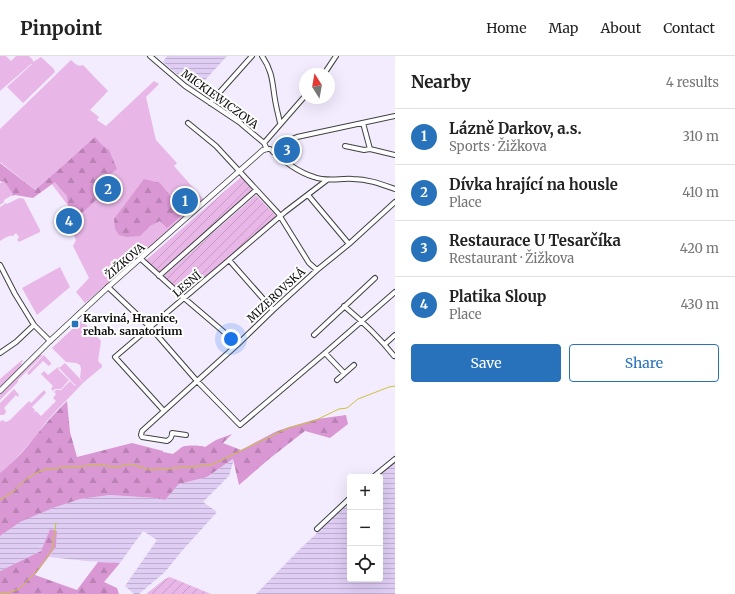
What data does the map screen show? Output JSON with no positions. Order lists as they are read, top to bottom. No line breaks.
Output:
{"streets":{"street":["MICKIEWICZOVA","ŽIŽKOVA","LESNÍ","MIZEROVSKÁ"]},"crossings":[["MICKIEWICZOVA","ŽIŽKOVA"],["LESNÍ","MIZEROVSKÁ"]],"places":{"transit":["Karviná, Hranice, rehab. sanatorium"]},"north":"top","page":{"header":"Pinpoint","nav":["Home","Map","About","Contact"],"heading":["Nearby","4 results"],"list":[{"mark":"1","name":"Lázně Darkov, a.s.","note":"Sports · Žižkova","value":"310 m"},{"mark":"2","name":"Dívka hrající na housle","note":"Place","value":"410 m"},{"mark":"3","name":"Restaurace U Tesarčíka","note":"Restaurant · Žižkova","value":"420 m"},{"mark":"4","name":"Platika Sloup","note":"Place","value":"430 m"}],"pins":["3","2","1","4"],"buttons":["Save","Share"],"map_buttons":["+","−"]}}
